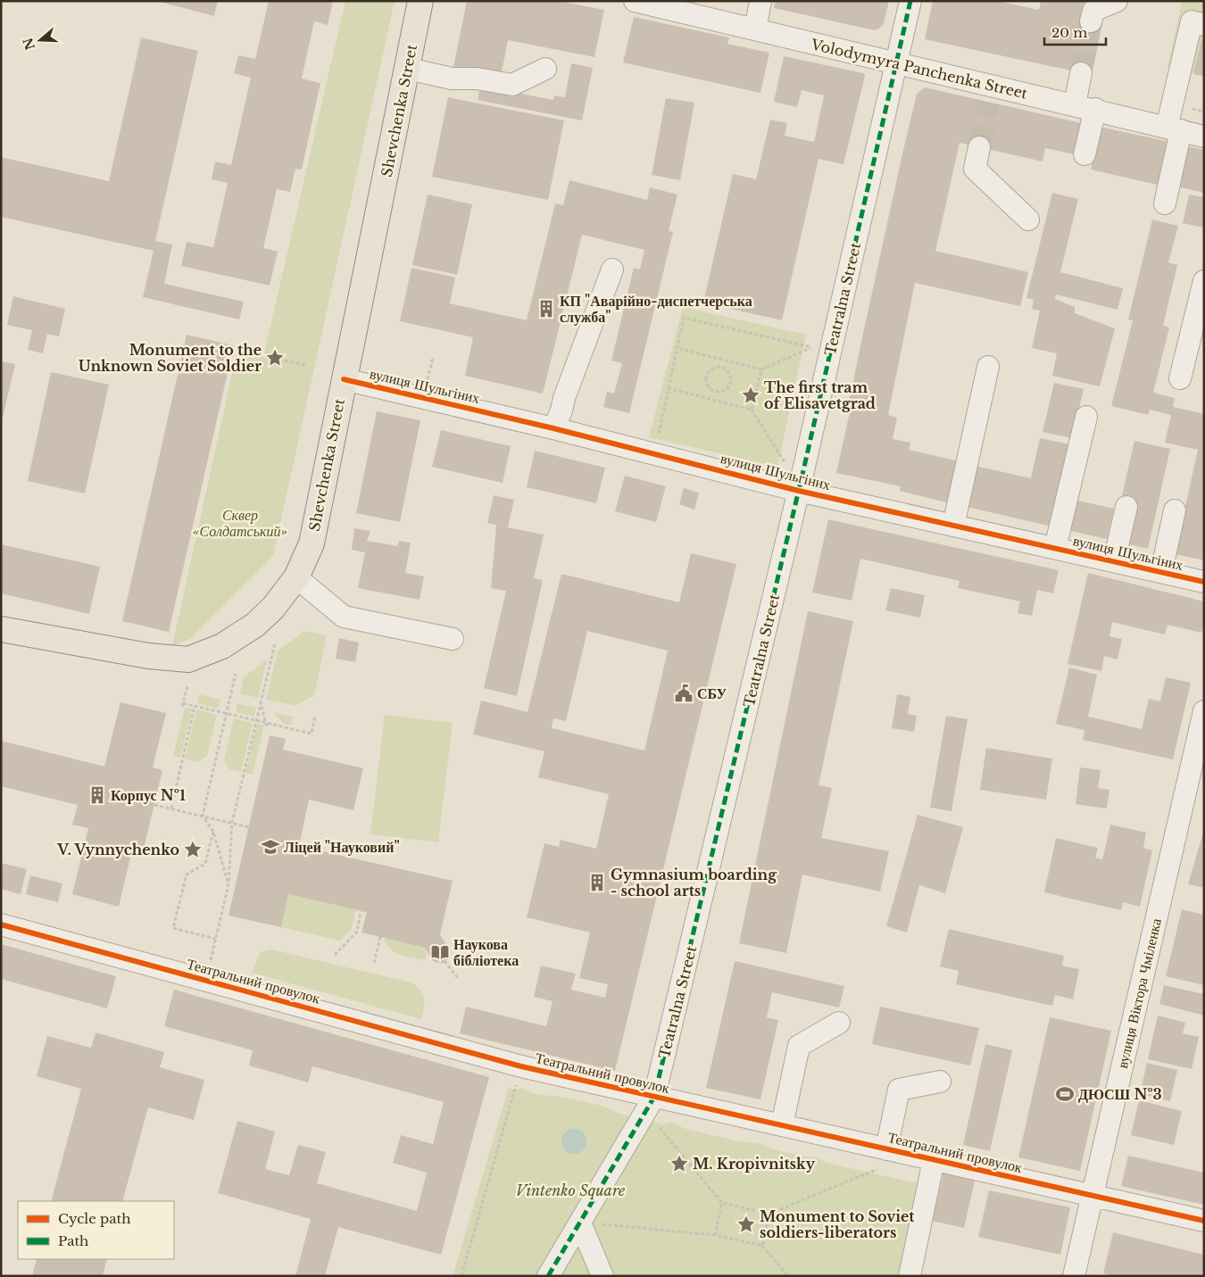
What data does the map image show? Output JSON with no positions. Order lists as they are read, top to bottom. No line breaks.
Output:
{"streets":{"main road":["Shevchenka Street"],"street":["Volodymyra Panchenka Street","Teatralna Street","вулиця Шульгіних","Театральний провулок","вулиця Віктора Чміленка"]},"crossings":[["Volodymyra Panchenka Street","Teatralna Street"],["Shevchenka Street","вулиця Шульгіних"],["Teatralna Street","вулиця Шульгіних"],["Teatralna Street","Театральний провулок"],["Театральний провулок","вулиця Віктора Чміленка"]],"parks":["Сквер «Солдатський»","Vintenko Square"],"places":{"building":["КП \"Аварійно-диспетчерська служба\"","Корпус №1","Gymnasium boarding - school arts"],"place":["Monument to the Unknown Soviet Soldier","The first tram of Elisavetgrad","V. Vynnychenko","M. Kropivnitsky","Monument to Soviet soldiers-liberators"],"public building":["СБУ"],"school or university":["Ліцей \"Науковий\""],"library":["Наукова бібліотека"],"sports":["ДЮСШ №3"]},"legend":["Cycle path","Path"],"scale_bar":"20 m","north":"left"}
